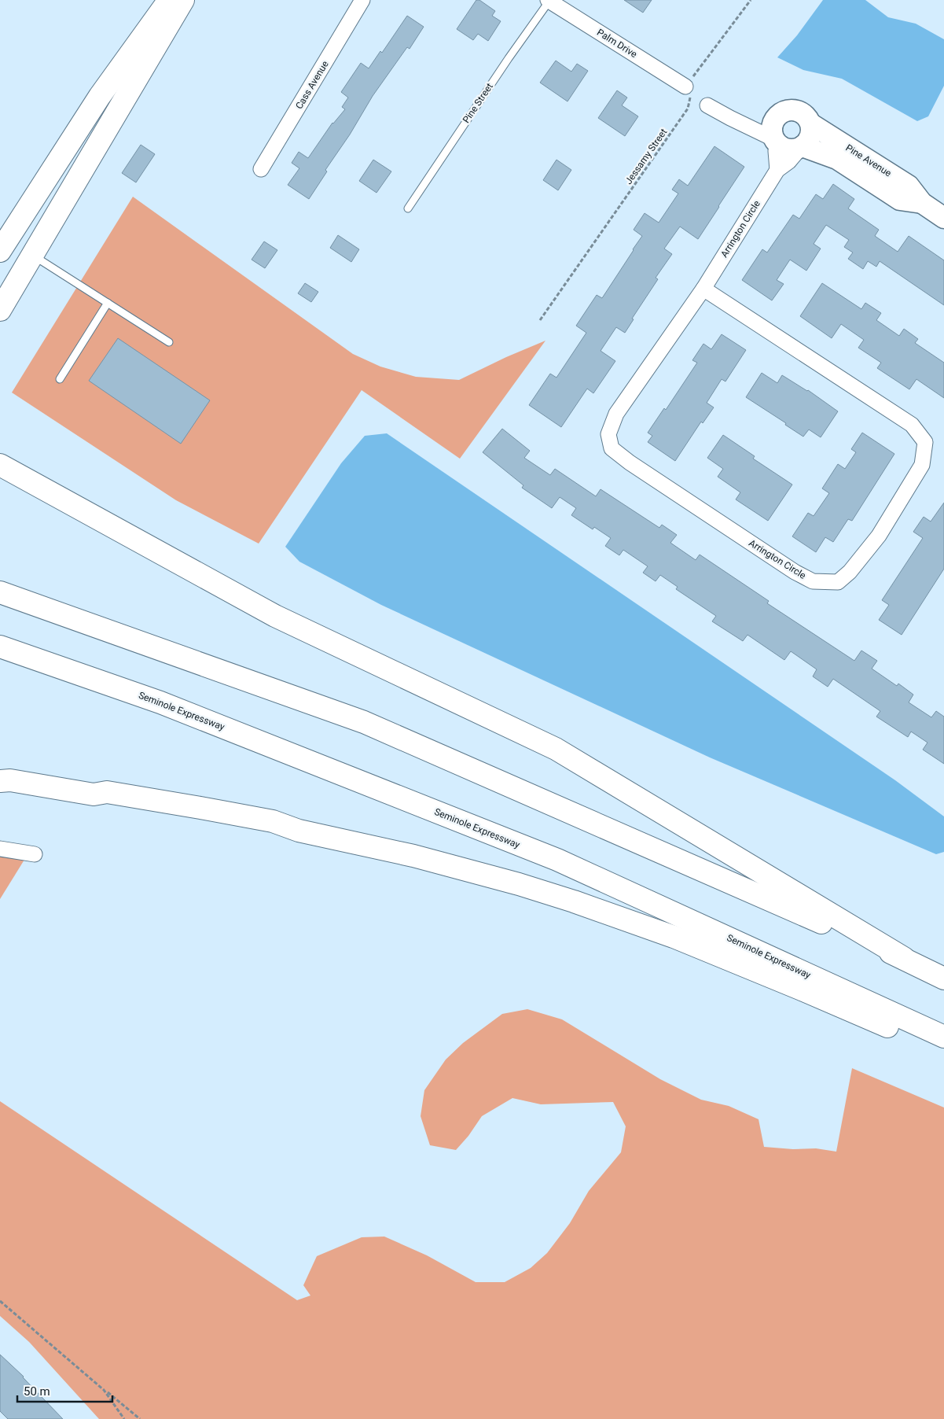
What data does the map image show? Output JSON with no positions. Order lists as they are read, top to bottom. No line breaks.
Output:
{"streets":{"main road":["Seminole Expressway"],"street":["Palm Drive","Cass Avenue","Pine Avenue","Arrington Circle"],"lane":["Pine Street"],"path":["Jessamy Street"]},"crossings":[["Palm Drive","Pine Street"],["Palm Drive","Jessamy Street"],["Pine Avenue","Arrington Circle"]],"scale_bar":"50 m"}
